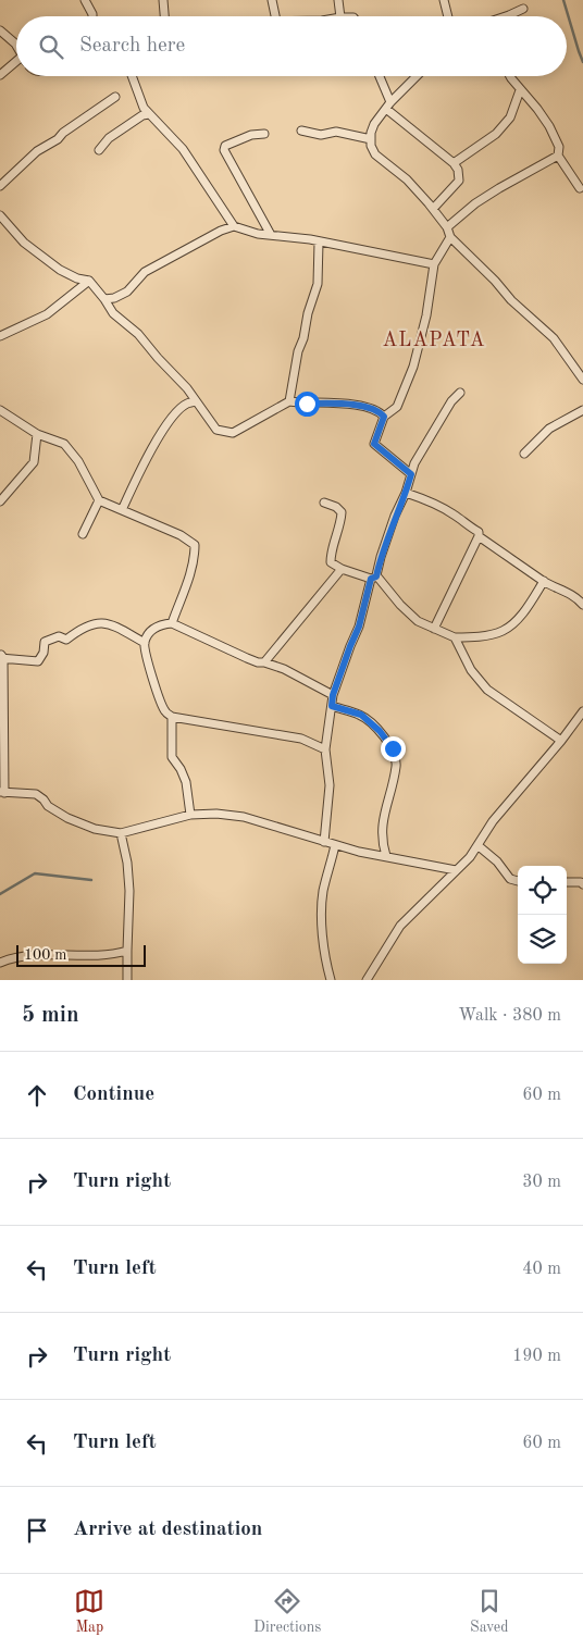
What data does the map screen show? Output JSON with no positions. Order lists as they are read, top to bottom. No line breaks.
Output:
{"districts":["ALAPATA"],"scale_bar":"100 m","page":{"search":"Search here","scale":"100 m","heading":["5 min","Walk · 380 m"],"list":[["Continue","60 m"],["Turn right","30 m"],["Turn left","40 m"],["Turn right","190 m"],["Turn left","60 m"],"Arrive at destination"],"nav":["Map","Directions","Saved"]}}
